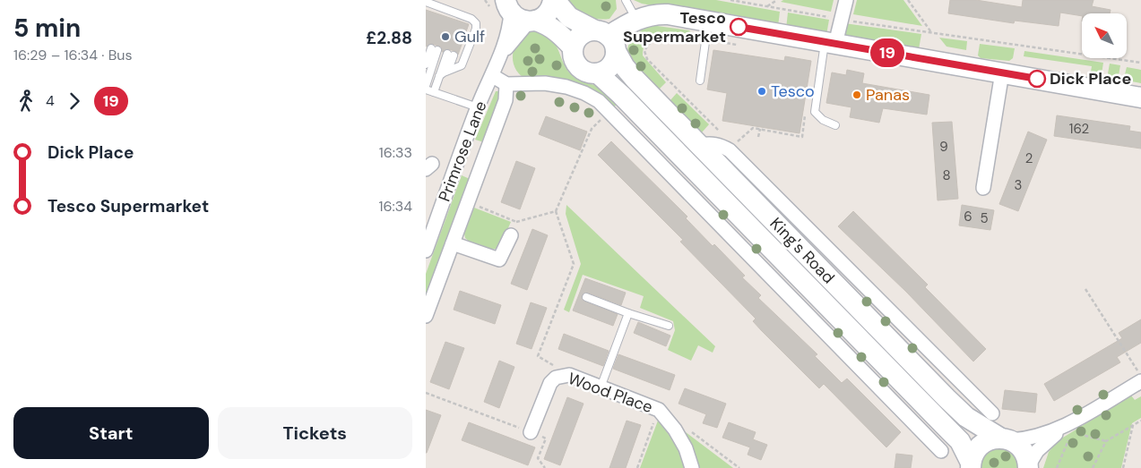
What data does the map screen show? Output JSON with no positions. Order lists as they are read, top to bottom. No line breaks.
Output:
{"streets":{"main road":["King's Road"],"street":["Primrose Lane","Wood Place"]},"places":["Tesco Supermarket","Gulf","Dick Place","Tesco","Panas"],"lines":["bus line 19"],"house_numbers":["162","9","2","8","3","6","5"],"north":"top left","page":{"heading":["5 min","16:29 – 16:34 · Bus","£2.88"],"on_map":"19","legs":["4","19"],"list":[{"name":"Dick Place","value":"16:33"},{"name":"Tesco Supermarket","value":"16:34"}],"buttons":["Start","Tickets"]}}
